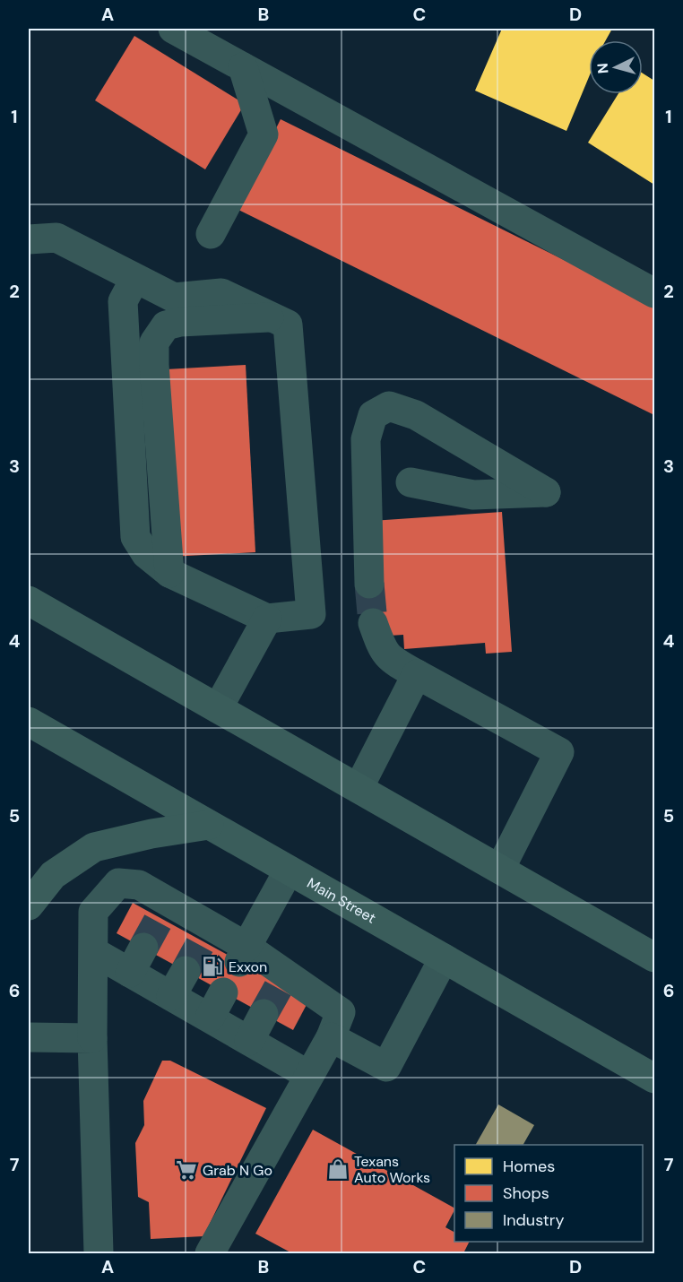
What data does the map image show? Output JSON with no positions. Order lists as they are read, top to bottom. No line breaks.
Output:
{"streets":{"main road":["Main Street"]},"places":{"fuel station":["Exxon"],"shop":["Texans Auto Works"],"supermarket":["Grab N Go"]},"legend":["Homes","Shops","Industry"],"north":"left","grid":{"columns":["A","B","C","D"],"rows":["1","2","3","4","5","6","7"]}}
